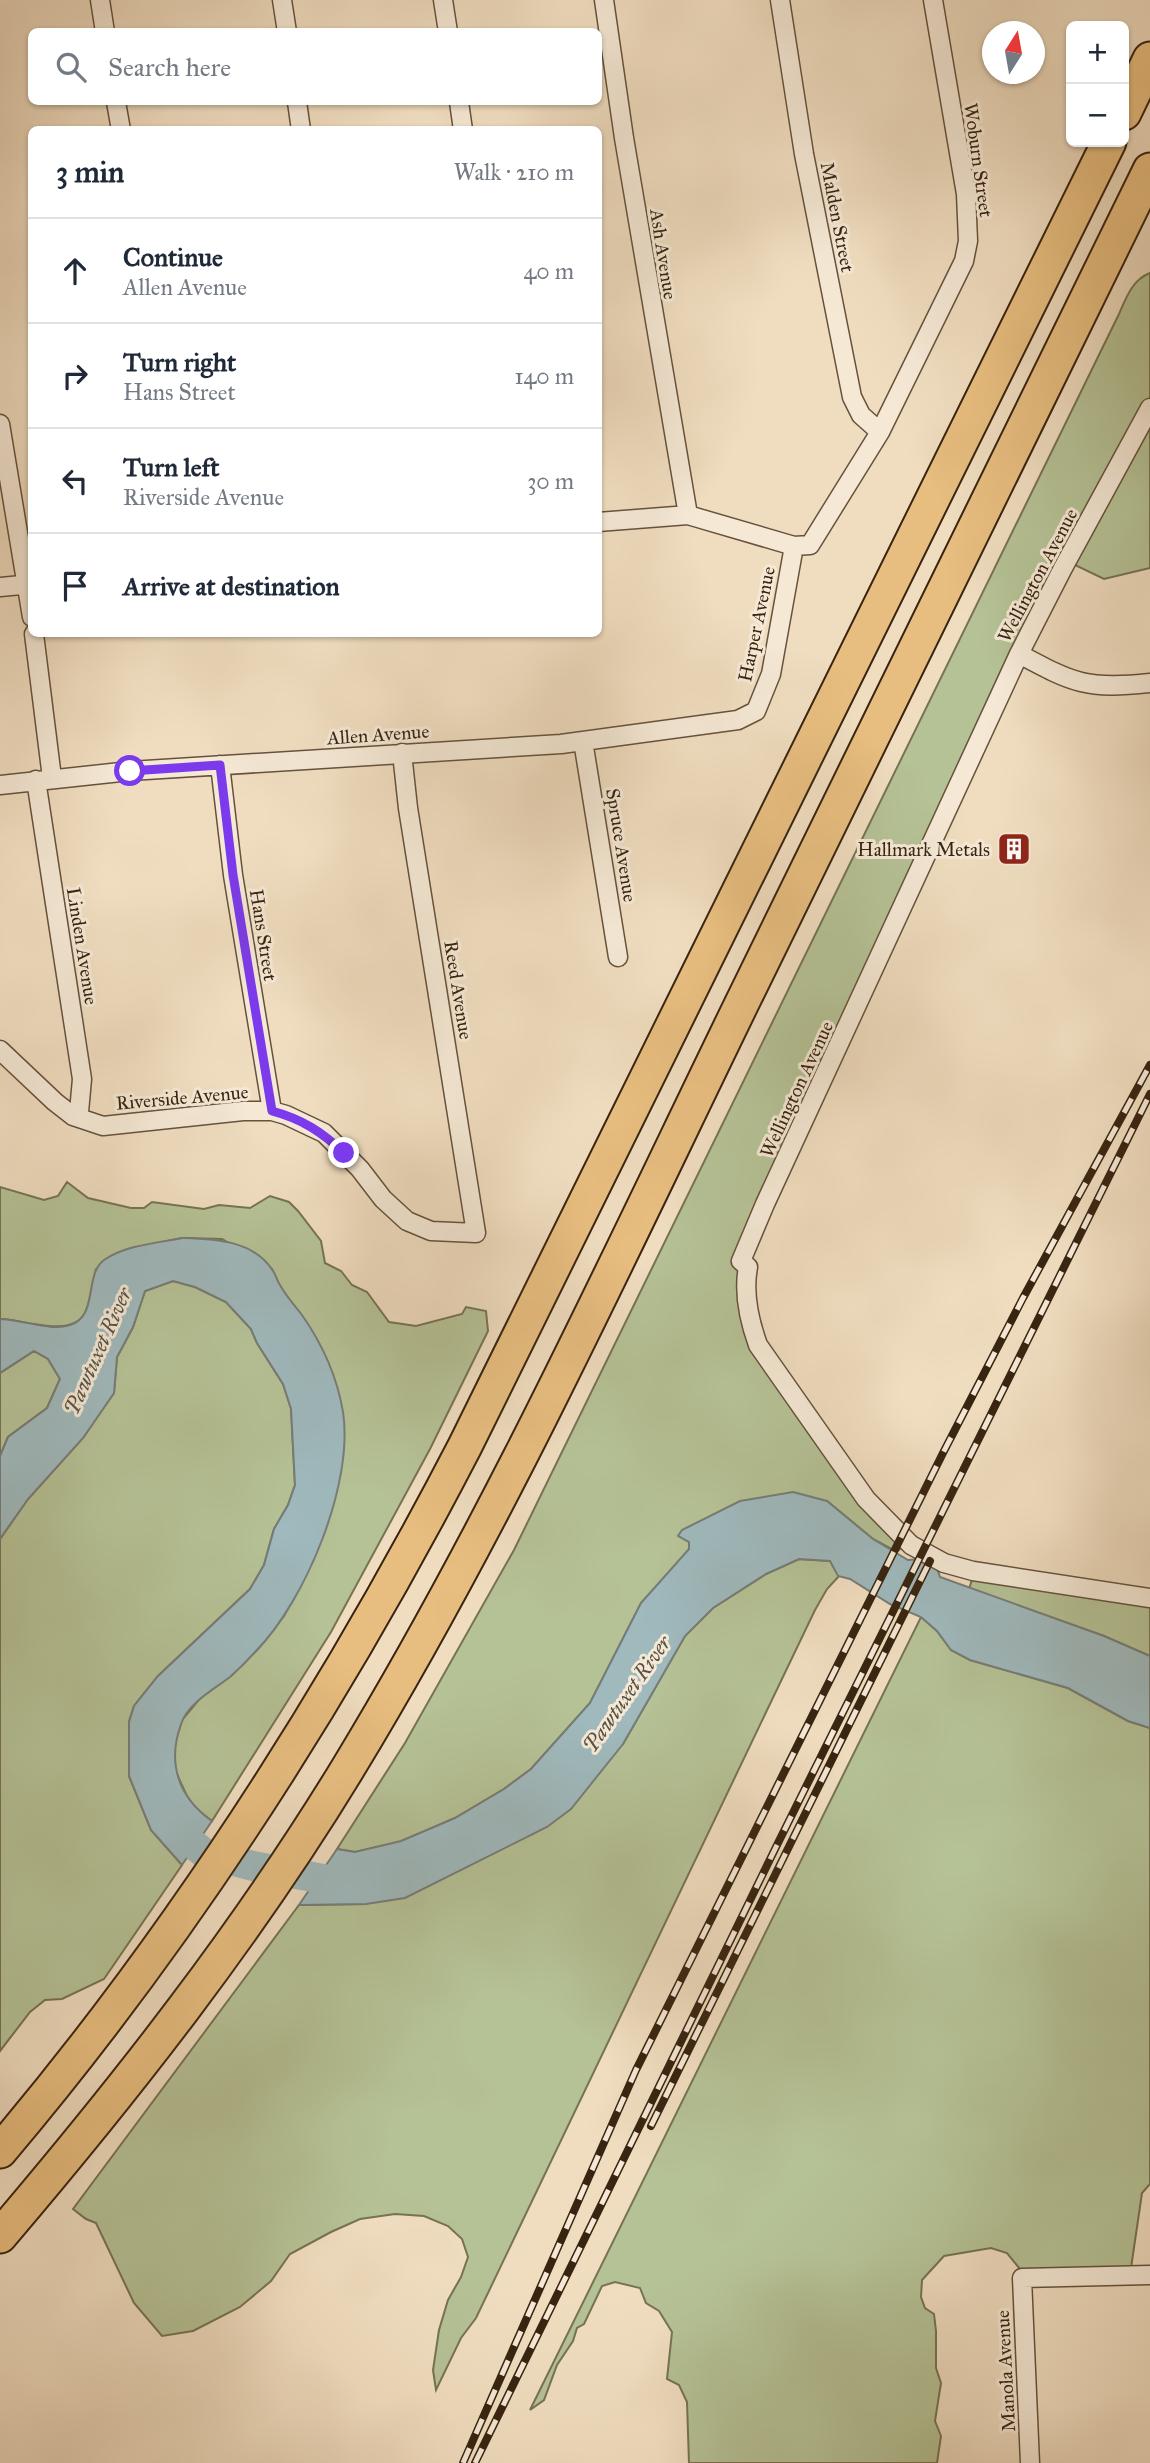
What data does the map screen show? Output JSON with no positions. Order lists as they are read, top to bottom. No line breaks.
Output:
{"streets":{"street":["Woburn Street","Malden Street","Ash Avenue","Wellington Avenue","Harper Avenue","Allen Avenue","Spruce Avenue","Hans Street","Linden Avenue","Reed Avenue","Riverside Avenue","Manola Avenue"]},"crossings":[["Woburn Street","Malden Street"],["Woburn Street","Harper Avenue"],["Malden Street","Harper Avenue"],["Ash Avenue","Harper Avenue"],["Harper Avenue","Allen Avenue"],["Allen Avenue","Spruce Avenue"],["Allen Avenue","Hans Street"],["Allen Avenue","Linden Avenue"],["Allen Avenue","Reed Avenue"],["Hans Street","Riverside Avenue"],["Linden Avenue","Riverside Avenue"],["Reed Avenue","Riverside Avenue"]],"water":["Pawtuxet River"],"places":{"building":["Hallmark Metals"]},"north":"top","page":{"map_buttons":["+","−"],"search":"Search here","heading":["3 min","Walk · 210 m"],"list":[["Continue","Allen Avenue","40 m"],["Turn right","Hans Street","140 m"],["Turn left","Riverside Avenue","30 m"],"Arrive at destination"]}}
